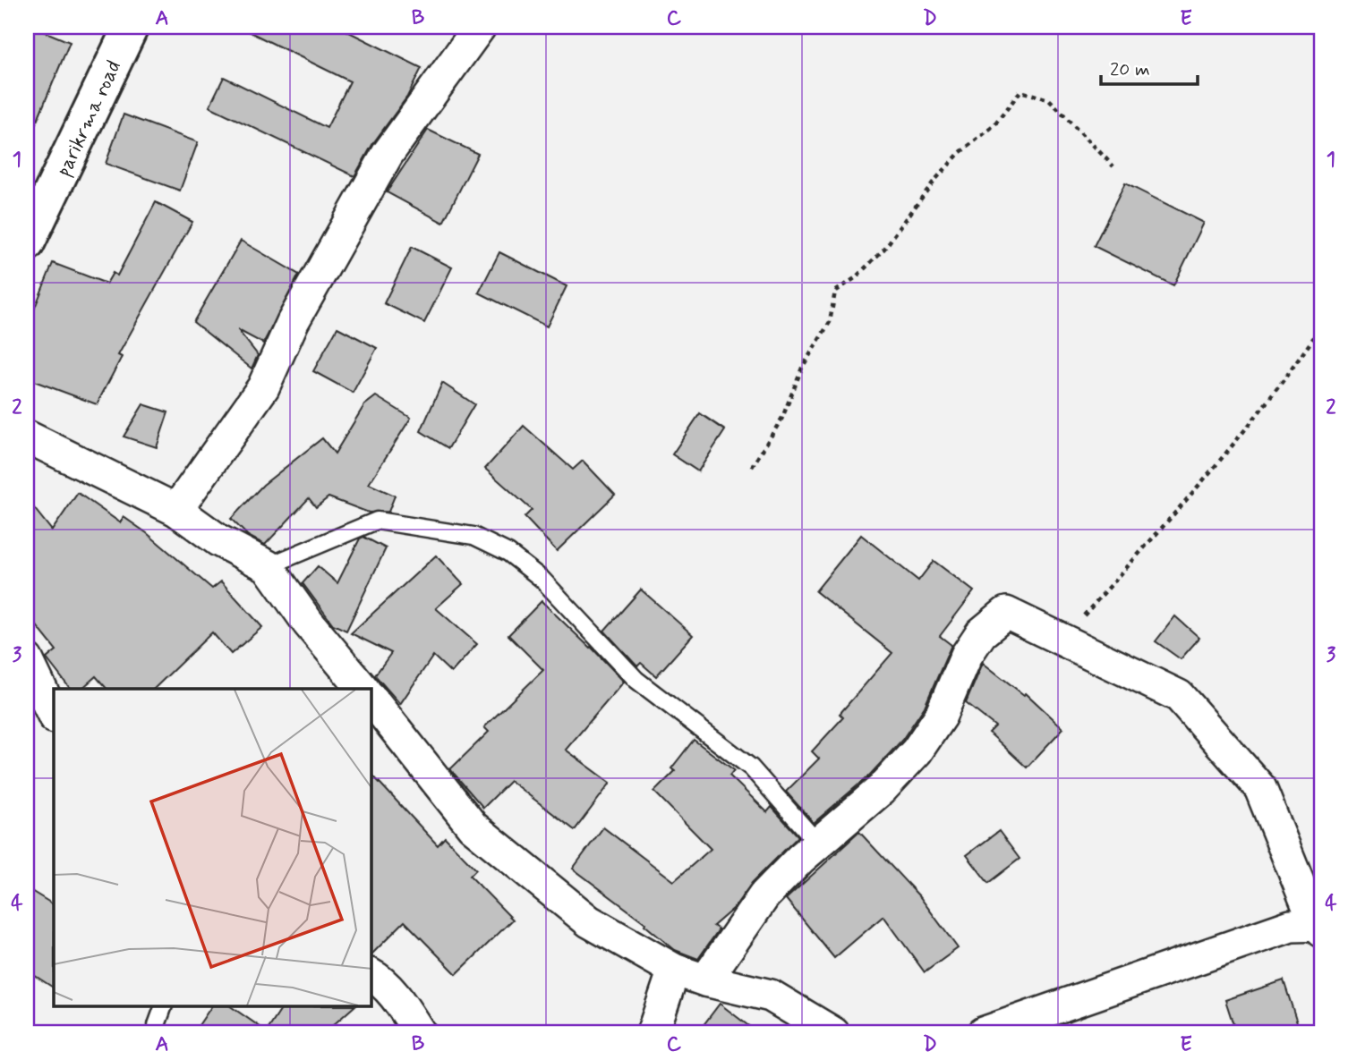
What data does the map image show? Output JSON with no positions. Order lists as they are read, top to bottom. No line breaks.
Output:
{"streets":{"street":["parikrma road"]},"scale_bar":"20 m","grid":{"columns":["A","B","C","D","E"],"rows":["1","2","3","4"]}}
